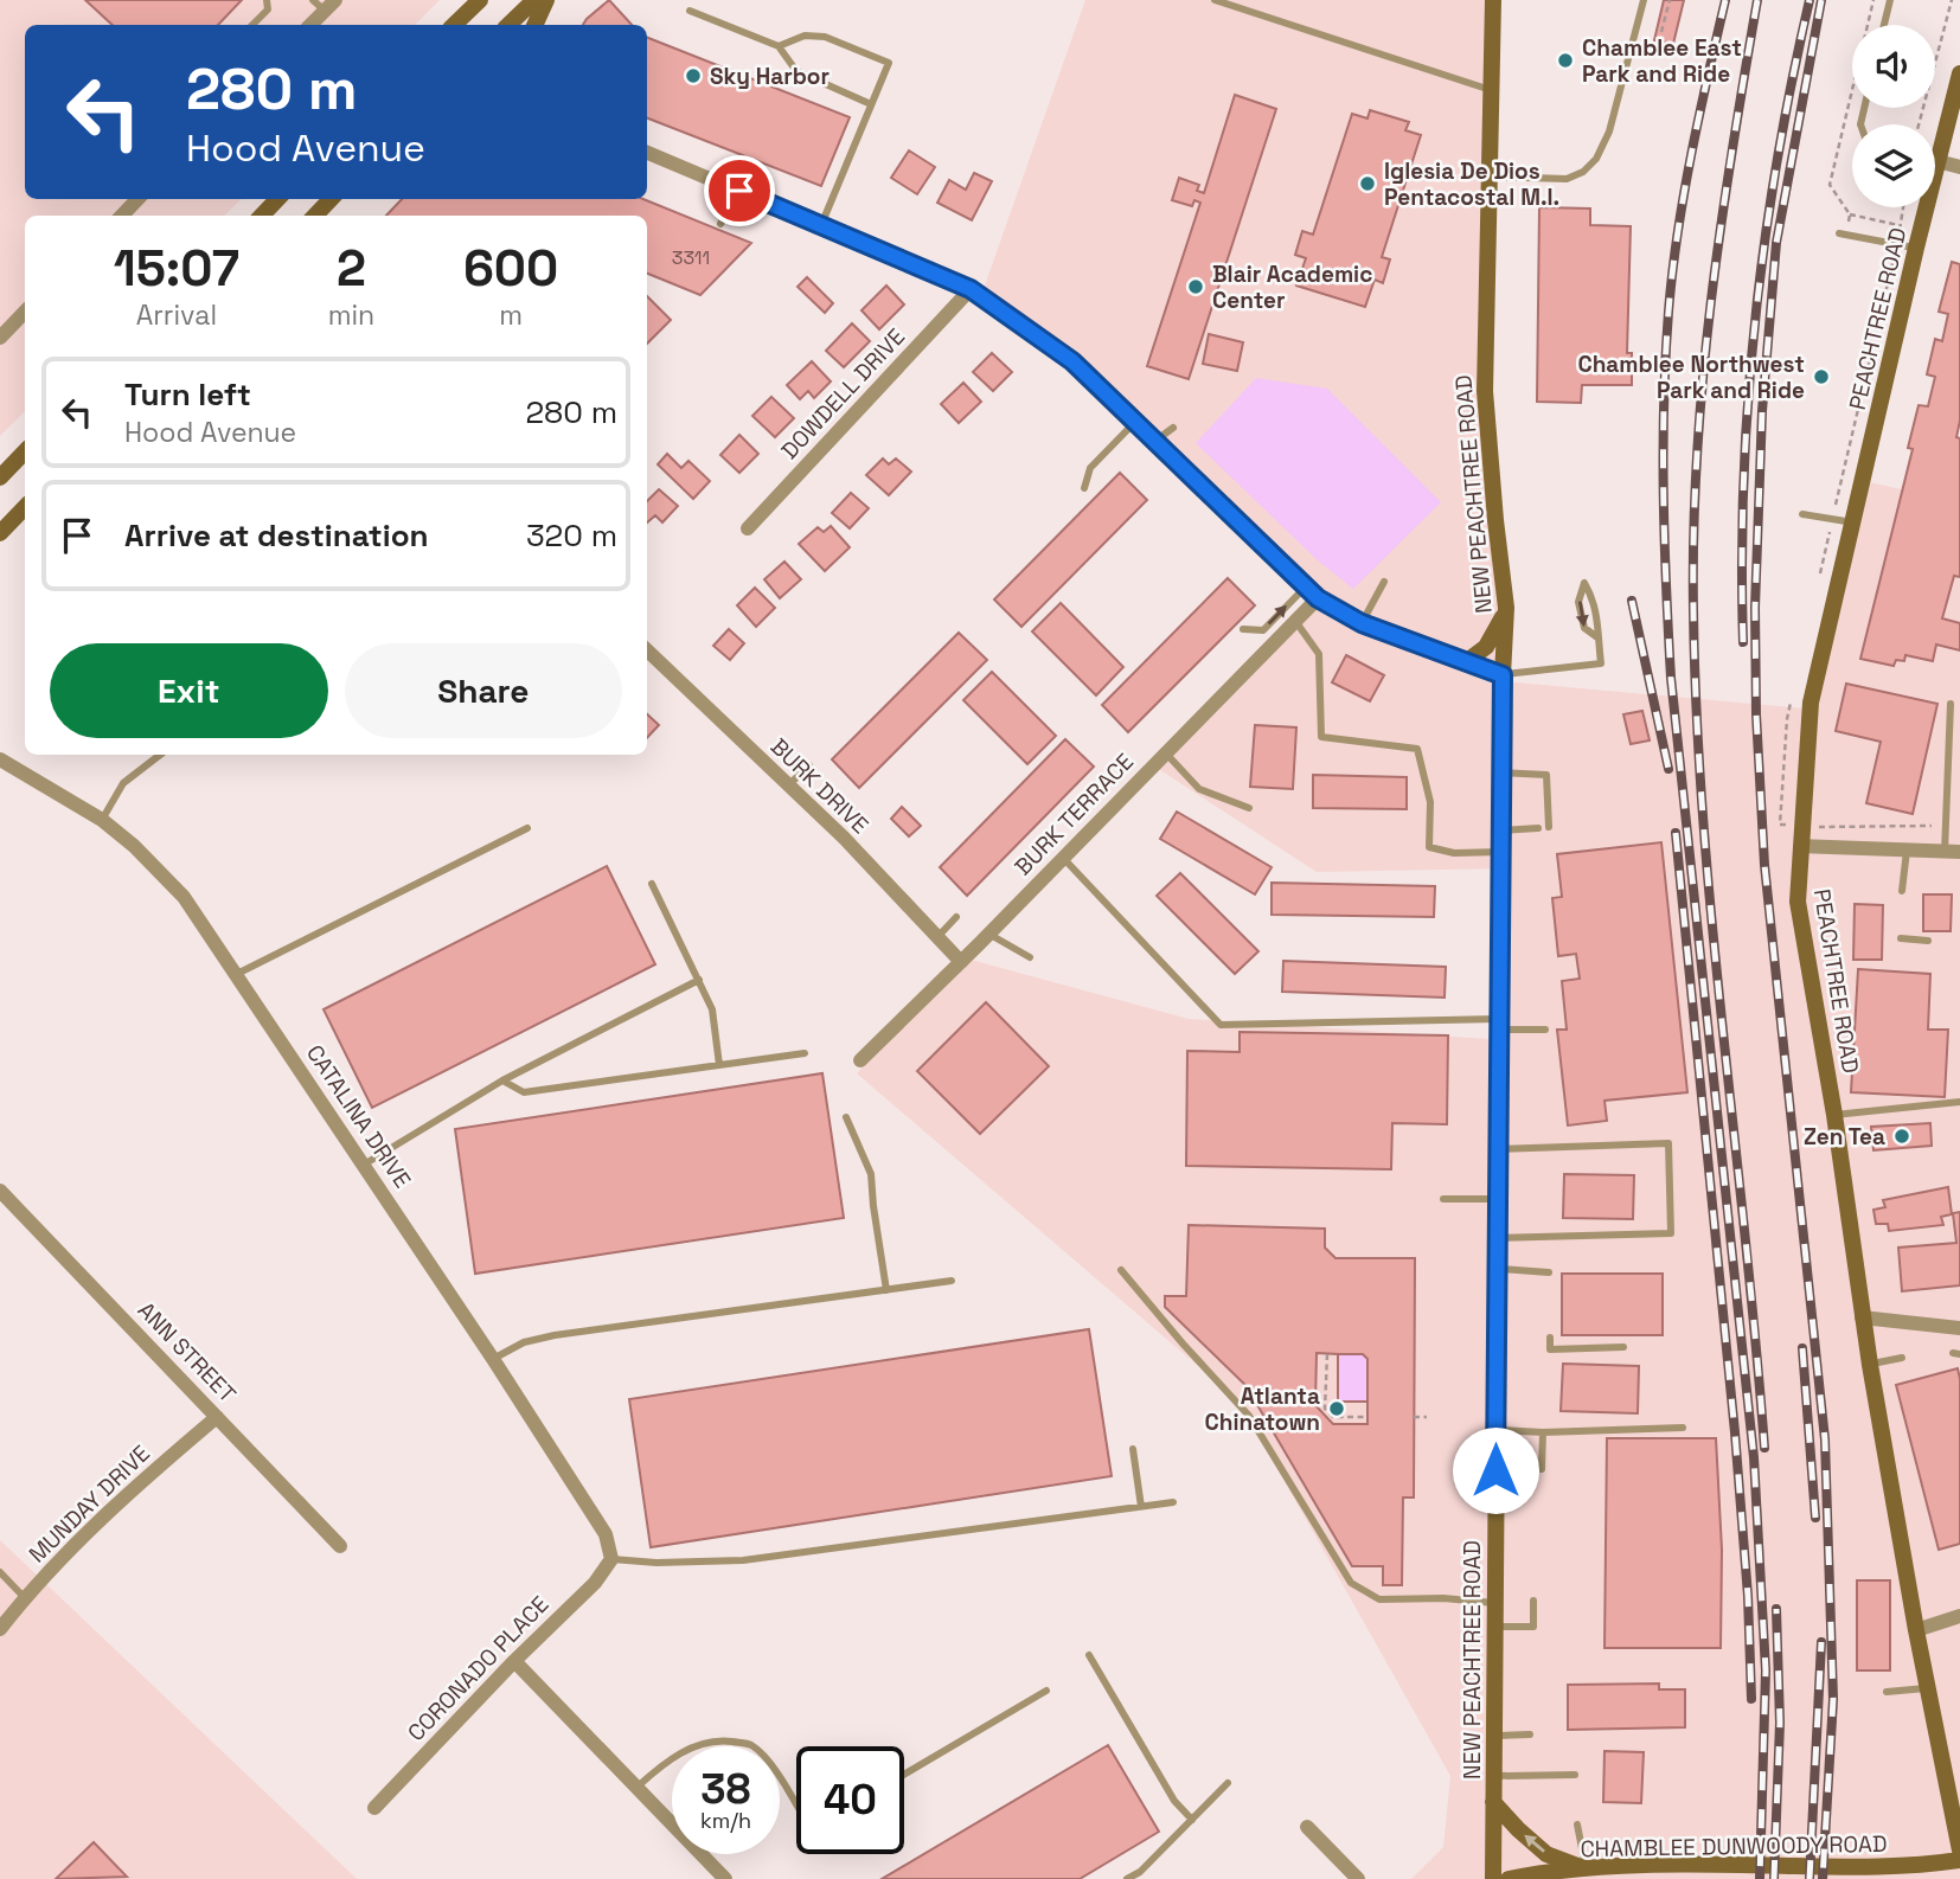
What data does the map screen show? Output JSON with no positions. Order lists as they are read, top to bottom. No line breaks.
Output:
{"streets":{"street":["PEACHTREE ROAD","DOWDELL DRIVE","NEW PEACHTREE ROAD","BURK DRIVE","BURK TERRACE","CATALINA DRIVE","ANN STREET","MUNDAY DRIVE","CORONADO PLACE","CHAMBLEE DUNWOODY ROAD"]},"crossings":[["BURK DRIVE","BURK TERRACE"],["CATALINA DRIVE","CORONADO PLACE"],["ANN STREET","MUNDAY DRIVE"]],"places":["Chamblee East Park and Ride","Sky Harbor","Iglesia De Dios Pentacostal M.I.","Blair Academic Center","Chamblee Northwest Park and Ride","Zen Tea","Atlanta Chinatown"],"house_numbers":["3311"],"page":{"turn":["280 m","Hood Avenue"],"eta":["15:07","Arrival","2","min","600","m"],"list":[{"name":"Turn left","note":"Hood Avenue","value":"280 m"},{"name":"Arrive at destination","value":"320 m"}],"buttons":["Exit","Share"],"speed":"38 km/h","limit":"40"}}
